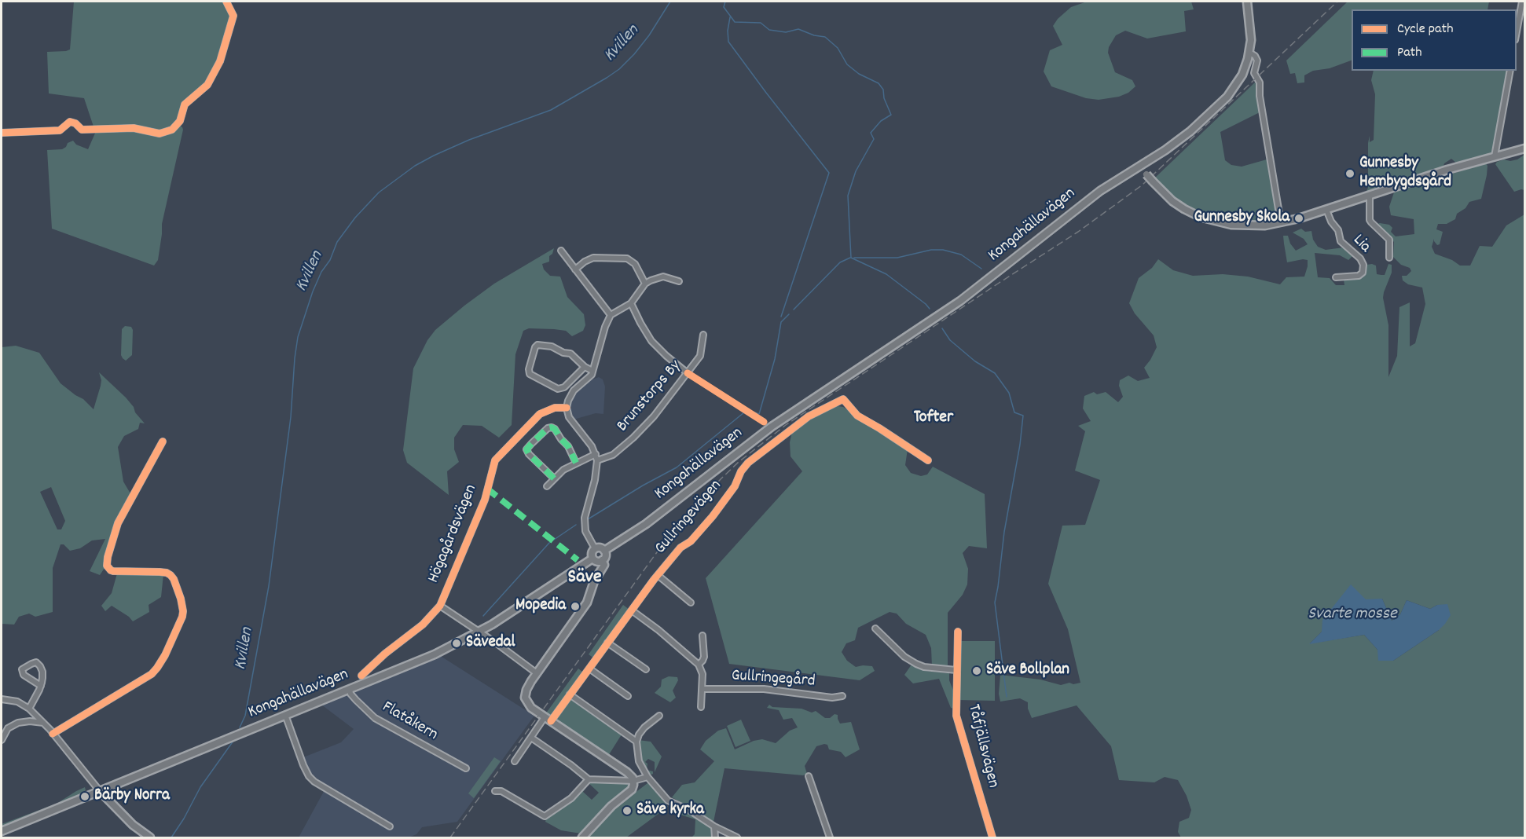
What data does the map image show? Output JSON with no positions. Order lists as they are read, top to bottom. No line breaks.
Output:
{"streets":{"main road":["Kongahällavägen"],"street":["Lia","Brunstorps By","Gullringevägen","Högagårdsvägen","Gullringegård","Flatåkern","Tåfjällsvägen"]},"crossings":[["Kongahällavägen","Högagårdsvägen"],["Kongahällavägen","Flatåkern"]],"districts":["Tofter","Säve"],"water":["Kvillen","Svarte mosse"],"places":["Gunnesby Hembygdsgård","Gunnesby Skola","Mopedia","Sävedal","Säve Bollplan","Bärby Norra","Säve kyrka"],"legend":["Cycle path","Path"]}
